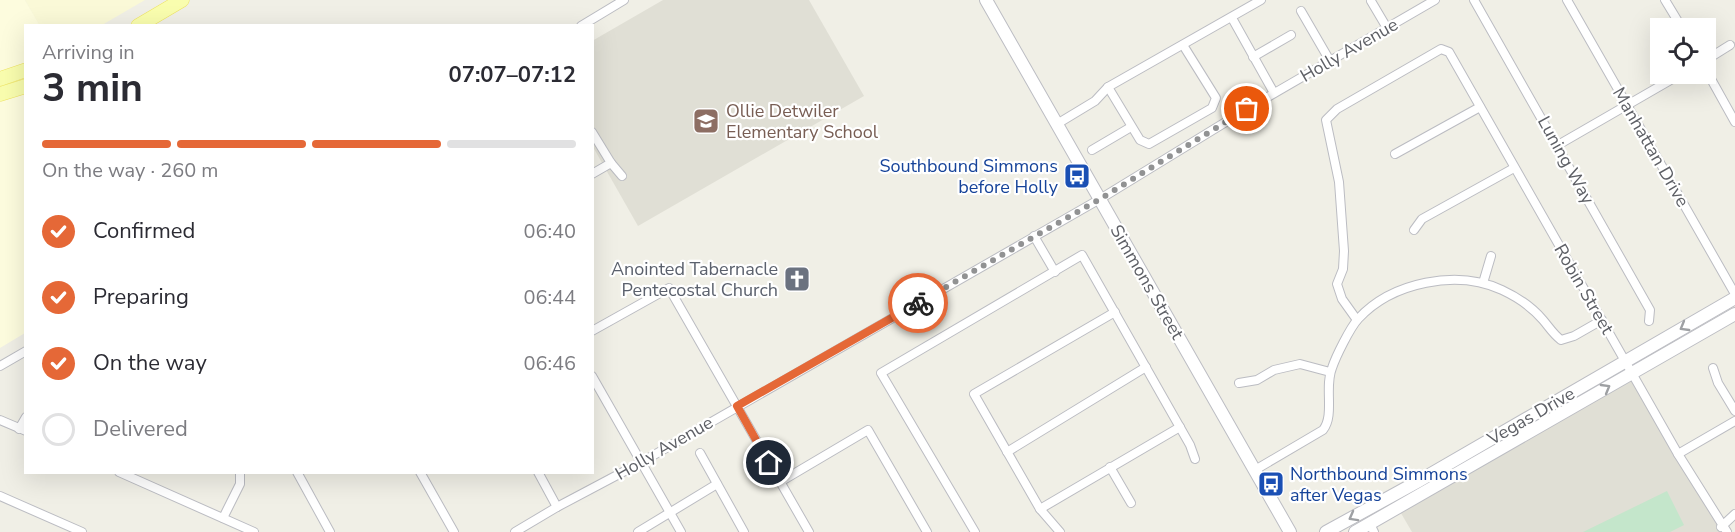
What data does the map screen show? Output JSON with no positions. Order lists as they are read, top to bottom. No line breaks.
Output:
{"streets":{"main road":["Simmons Street","Vegas Drive"],"street":["Holly Avenue","Manhattan Drive","Luning Way","Robin Street"]},"crossings":[["Holly Avenue","Simmons Street"],["Manhattan Drive","Vegas Drive"],["Robin Street","Vegas Drive"]],"places":{"school or university":["Ollie Detwiler Elementary School"],"bus stop":["Southbound Simmons before Holly","Northbound Simmons after Vegas"],"church":["Anointed Tabernacle Pentecostal Church"]},"page":{"heading":["3 min","Arriving in","07:07–07:12"],"bar":"On the way · 260 m","list":[["Confirmed","06:40"],["Preparing","06:44"],["On the way","06:46"],"Delivered"]}}
